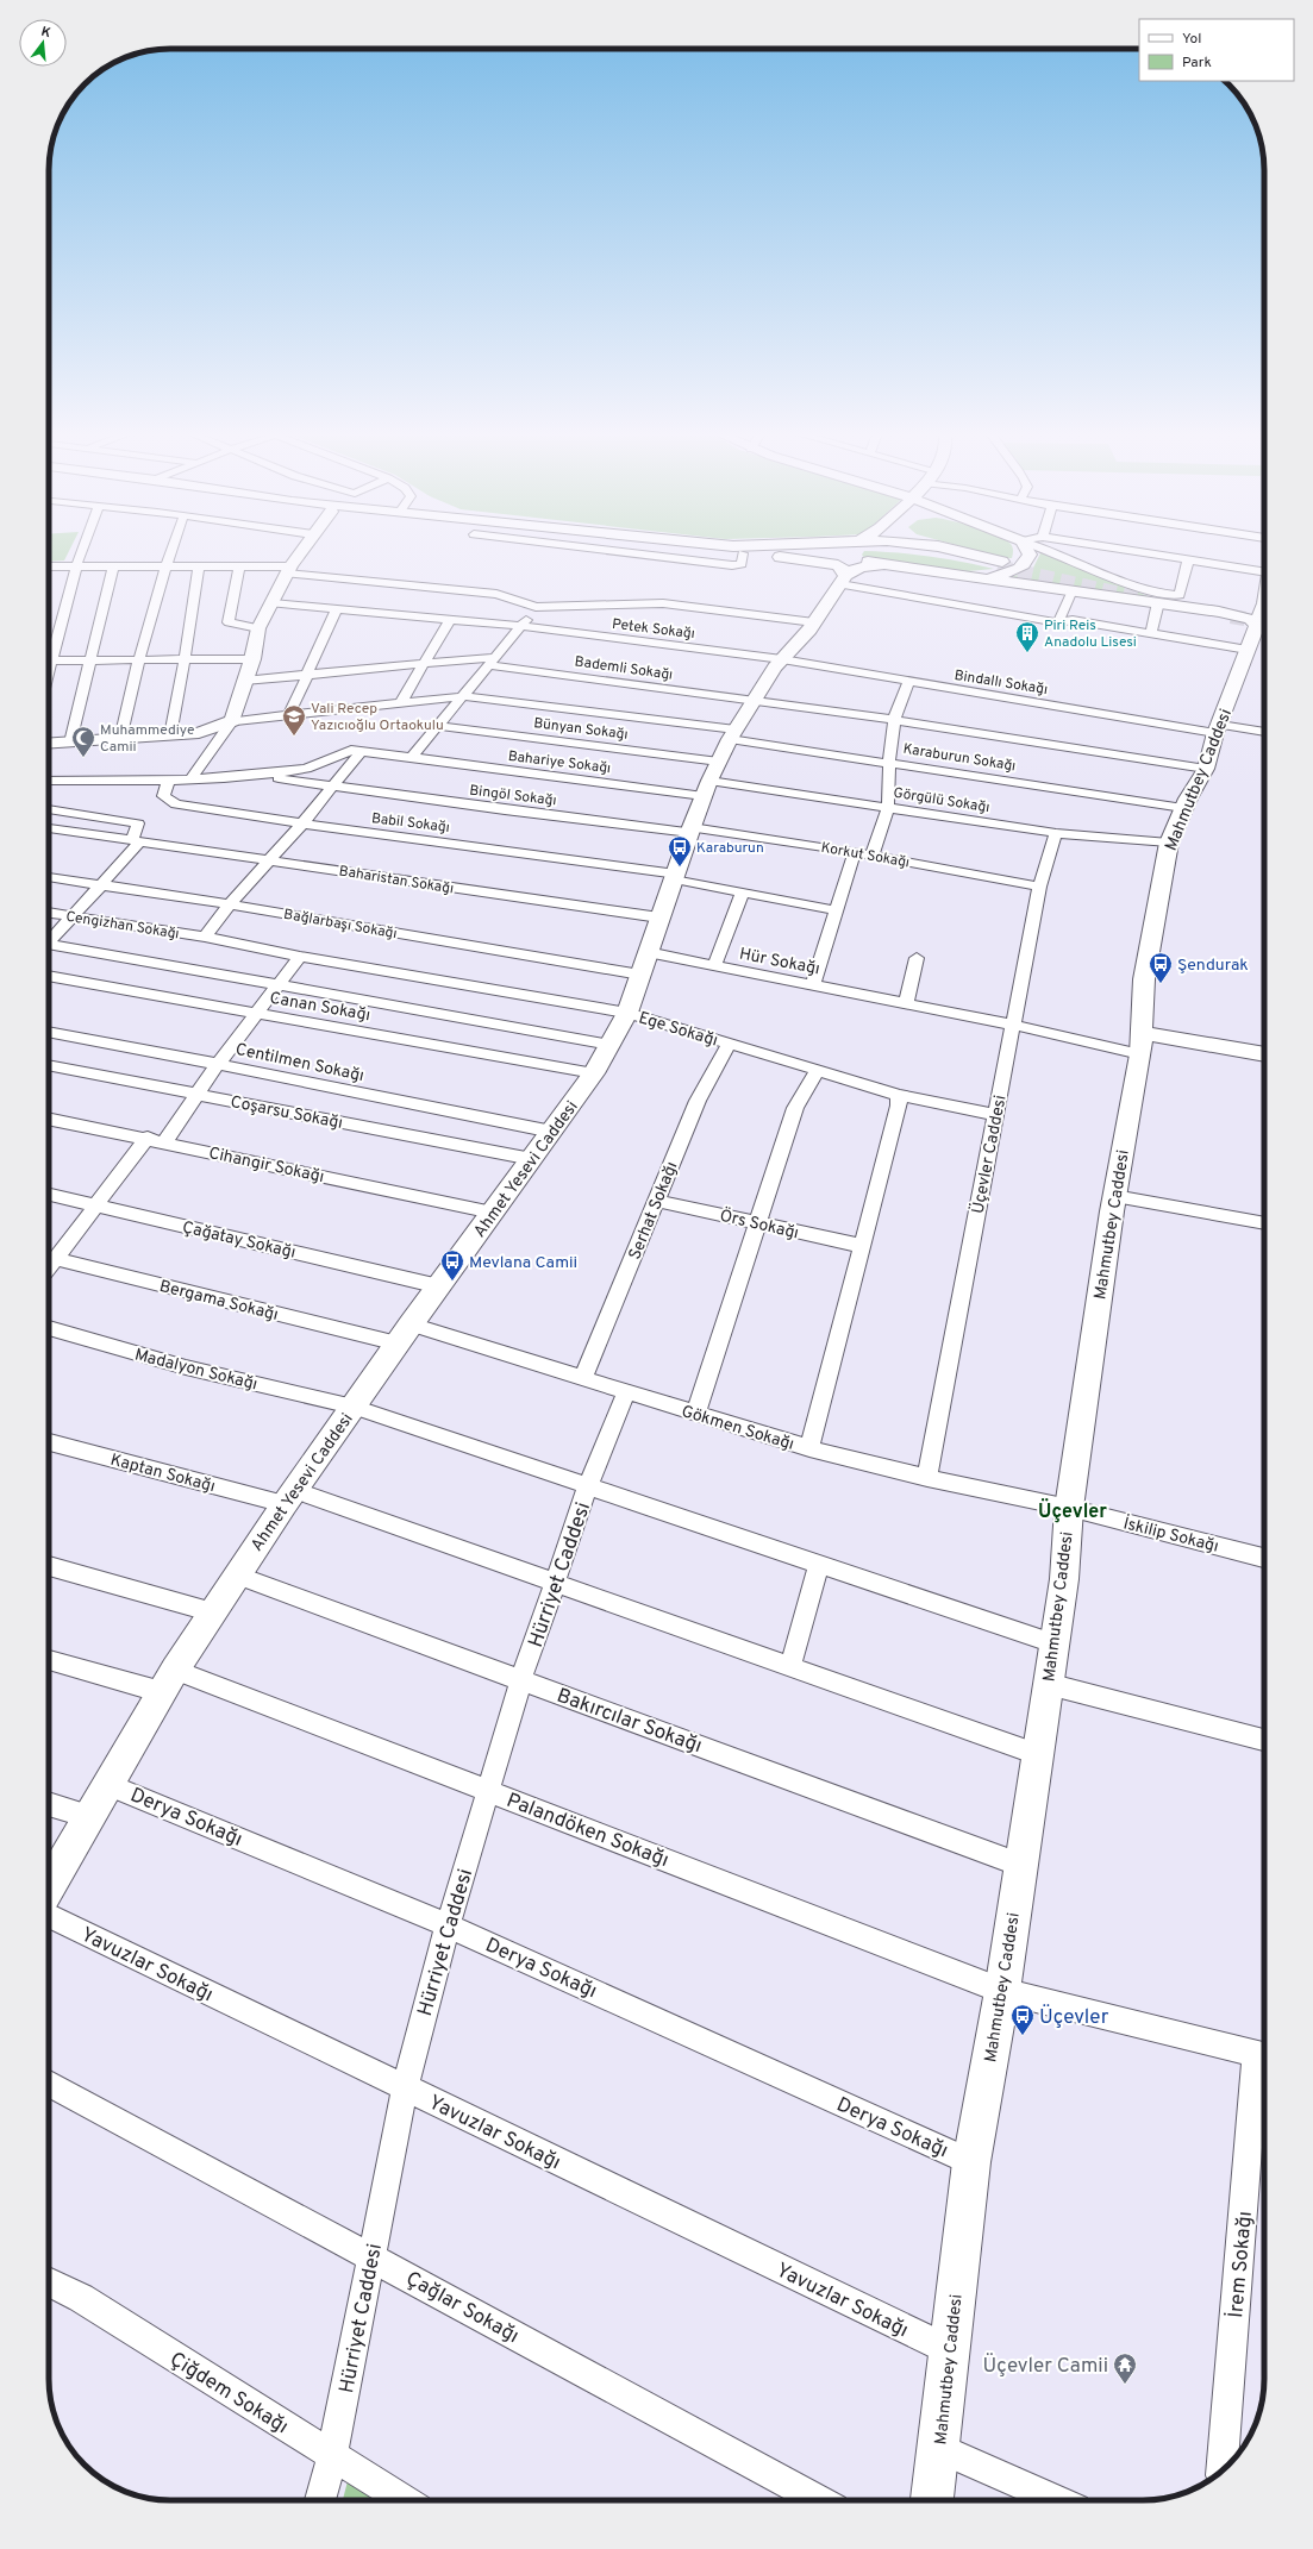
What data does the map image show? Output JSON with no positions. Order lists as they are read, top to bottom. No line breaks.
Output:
{"streets":{"main road":["Mahmutbey Caddesi","Ahmet Yesevi Caddesi"],"street":["Petek Sokağı","Bademli Sokağı","Bindallı Sokağı","Bünyan Sokağı","Karaburun Sokağı","Bahariye Sokağı","Bingöl Sokağı","Görgülü Sokağı","Babil Sokağı","Korkut Sokağı","Baharistan Sokağı","Bağlarbaşı Sokağı","Cengizhan Sokağı","Hür Sokağı","Canan Sokağı","Ege Sokağı","Centilmen Sokağı","Coşarsu Sokağı","Üçevler Caddesi","Cihangir Sokağı","Serhat Sokağı","Örs Sokağı","Çağatay Sokağı","Bergama Sokağı","Madalyon Sokağı","Gökmen Sokağı","Kaptan Sokağı","İskilip Sokağı","Hürriyet Caddesi","Bakırcılar Sokağı","Derya Sokağı","Palandöken Sokağı","Yavuzlar Sokağı","İrem Sokağı","Çağlar Sokağı","Çiğdem Sokağı"]},"crossings":[["Petek Sokağı","Bindallı Sokağı"],["Petek Sokağı","Ahmet Yesevi Caddesi"],["Bademli Sokağı","Mahmutbey Caddesi"],["Bademli Sokağı","Ahmet Yesevi Caddesi"],["Bindallı Sokağı","Mahmutbey Caddesi"],["Bindallı Sokağı","Ahmet Yesevi Caddesi"],["Bünyan Sokağı","Bahariye Sokağı"],["Bünyan Sokağı","Görgülü Sokağı"],["Bünyan Sokağı","Ahmet Yesevi Caddesi"],["Karaburun Sokağı","Mahmutbey Caddesi"],["Karaburun Sokağı","Ahmet Yesevi Caddesi"],["Bahariye Sokağı","Bingöl Sokağı"],["Bahariye Sokağı","Görgülü Sokağı"],["Bahariye Sokağı","Ahmet Yesevi Caddesi"],["Mahmutbey Caddesi","Görgülü Sokağı"],["Mahmutbey Caddesi","Hür Sokağı"],["Mahmutbey Caddesi","Madalyon Sokağı"],["Mahmutbey Caddesi","Gökmen Sokağı"],["Mahmutbey Caddesi","Kaptan Sokağı"],["Mahmutbey Caddesi","İskilip Sokağı"],["Mahmutbey Caddesi","Bakırcılar Sokağı"],["Mahmutbey Caddesi","Derya Sokağı"],["Mahmutbey Caddesi","Palandöken Sokağı"],["Mahmutbey Caddesi","Yavuzlar Sokağı"],["Bingöl Sokağı","Korkut Sokağı"],["Bingöl Sokağı","Ahmet Yesevi Caddesi"],["Görgülü Sokağı","Üçevler Caddesi"],["Görgülü Sokağı","Ahmet Yesevi Caddesi"],["Babil Sokağı","Ahmet Yesevi Caddesi"],["Korkut Sokağı","Üçevler Caddesi"],["Korkut Sokağı","Ahmet Yesevi Caddesi"],["Baharistan Sokağı","Ahmet Yesevi Caddesi"],["Bağlarbaşı Sokağı","Hür Sokağı"],["Bağlarbaşı Sokağı","Ahmet Yesevi Caddesi"],["Cengizhan Sokağı","Ege Sokağı"],["Hür Sokağı","Üçevler Caddesi"],["Hür Sokağı","Ahmet Yesevi Caddesi"],["Canan Sokağı","Ahmet Yesevi Caddesi"],["Ege Sokağı","Ahmet Yesevi Caddesi"],["Ege Sokağı","Serhat Sokağı"],["Centilmen Sokağı","Ahmet Yesevi Caddesi"],["Coşarsu Sokağı","Ahmet Yesevi Caddesi"],["Üçevler Caddesi","Gökmen Sokağı"],["Cihangir Sokağı","Ahmet Yesevi Caddesi"],["Ahmet Yesevi Caddesi","Çağatay Sokağı"],["Ahmet Yesevi Caddesi","Bergama Sokağı"],["Ahmet Yesevi Caddesi","Madalyon Sokağı"],["Ahmet Yesevi Caddesi","Gökmen Sokağı"],["Ahmet Yesevi Caddesi","Kaptan Sokağı"],["Ahmet Yesevi Caddesi","Bakırcılar Sokağı"],["Ahmet Yesevi Caddesi","Derya Sokağı"],["Ahmet Yesevi Caddesi","Palandöken Sokağı"],["Serhat Sokağı","Örs Sokağı"],["Serhat Sokağı","Gökmen Sokağı"],["Bergama Sokağı","Gökmen Sokağı"],["Madalyon Sokağı","Hürriyet Caddesi"],["Gökmen Sokağı","İskilip Sokağı"],["Gökmen Sokağı","Hürriyet Caddesi"],["Kaptan Sokağı","Hürriyet Caddesi"],["Hürriyet Caddesi","Bakırcılar Sokağı"],["Hürriyet Caddesi","Derya Sokağı"],["Hürriyet Caddesi","Palandöken Sokağı"],["Hürriyet Caddesi","Yavuzlar Sokağı"],["Hürriyet Caddesi","Çağlar Sokağı"],["Hürriyet Caddesi","Çiğdem Sokağı"],["Palandöken Sokağı","İrem Sokağı"]],"districts":["Üçevler"],"places":{"building":["Piri Reis Anadolu Lisesi"],"school or university":["Vali Recep Yazıcıoğlu Ortaokulu"],"mosque":["Muhammediye Camii"],"bus stop":["Karaburun","Şendurak","Mevlana Camii","Üçevler"],"temple":["Üçevler Camii"]},"legend":["Yol","Park"],"north":"top"}
